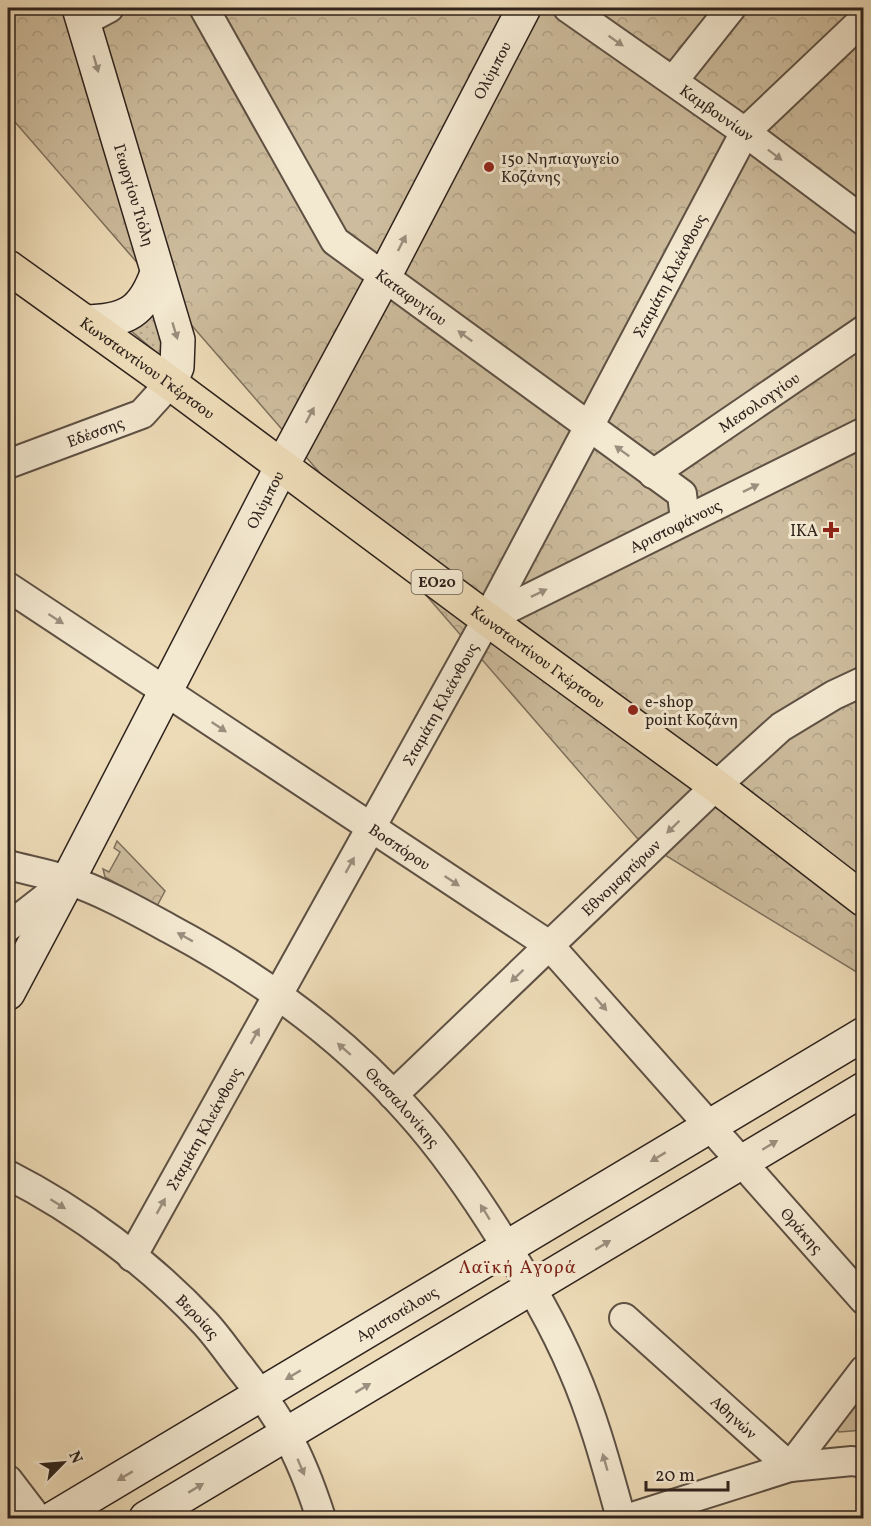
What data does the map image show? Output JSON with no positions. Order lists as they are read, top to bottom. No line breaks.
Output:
{"streets":{"main road":["Κωνσταντίνου Γκέρτσου","ΕΟ20"],"street":["Ολύμπου","Καμβουνίων","Γεωργίου Τιόλη","Σταμάτη Κλεάνθους","Καταφυγίου","Μεσολογγίου","Εδέσσης","Αριστοφάνους","Βοσπόρου","Εθνομαρτύρων","Θεσσαλονίκης","Θράκης","Αριστοτέλους","Βεροίας","Αθηνών"]},"crossings":[["Ολύμπου","Καταφυγίου"],["Ολύμπου","Κωνσταντίνου Γκέρτσου"],["Ολύμπου","Βοσπόρου"],["Ολύμπου","Θεσσαλονίκης"],["Καμβουνίων","Σταμάτη Κλεάνθους"],["Γεωργίου Τιόλη","Κωνσταντίνου Γκέρτσου"],["Γεωργίου Τιόλη","Εδέσσης"],["Σταμάτη Κλεάνθους","Καταφυγίου"],["Σταμάτη Κλεάνθους","Κωνσταντίνου Γκέρτσου"],["Σταμάτη Κλεάνθους","Αριστοφάνους"],["Σταμάτη Κλεάνθους","Βοσπόρου"],["Σταμάτη Κλεάνθους","Θεσσαλονίκης"],["Σταμάτη Κλεάνθους","Βεροίας"],["Καταφυγίου","Μεσολογγίου"],["Καταφυγίου","Αριστοφάνους"],["Κωνσταντίνου Γκέρτσου","Εδέσσης"],["Κωνσταντίνου Γκέρτσου","Αριστοφάνους"],["Κωνσταντίνου Γκέρτσου","Εθνομαρτύρων"],["Βοσπόρου","Εθνομαρτύρων"],["Βοσπόρου","Θράκης"],["Βοσπόρου","Αριστοτέλους"],["Εθνομαρτύρων","Θεσσαλονίκης"],["Θεσσαλονίκης","Αριστοτέλους"],["Αριστοτέλους","Βεροίας"]],"one_way":["Ολύμπου","Καμβουνίων","Γεωργίου Τιόλη","Καταφυγίου","Αριστοφάνους","Βοσπόρου","Εθνομαρτύρων","Θεσσαλονίκης","Βεροίας"],"districts":["Λαϊκή Αγορά"],"places":{"other":["15ο Νηπιαγωγείο Κοζάνης","e-shop point Κοζάνη"],"health":["IKA"]},"scale_bar":"20 m","north":"top right"}
